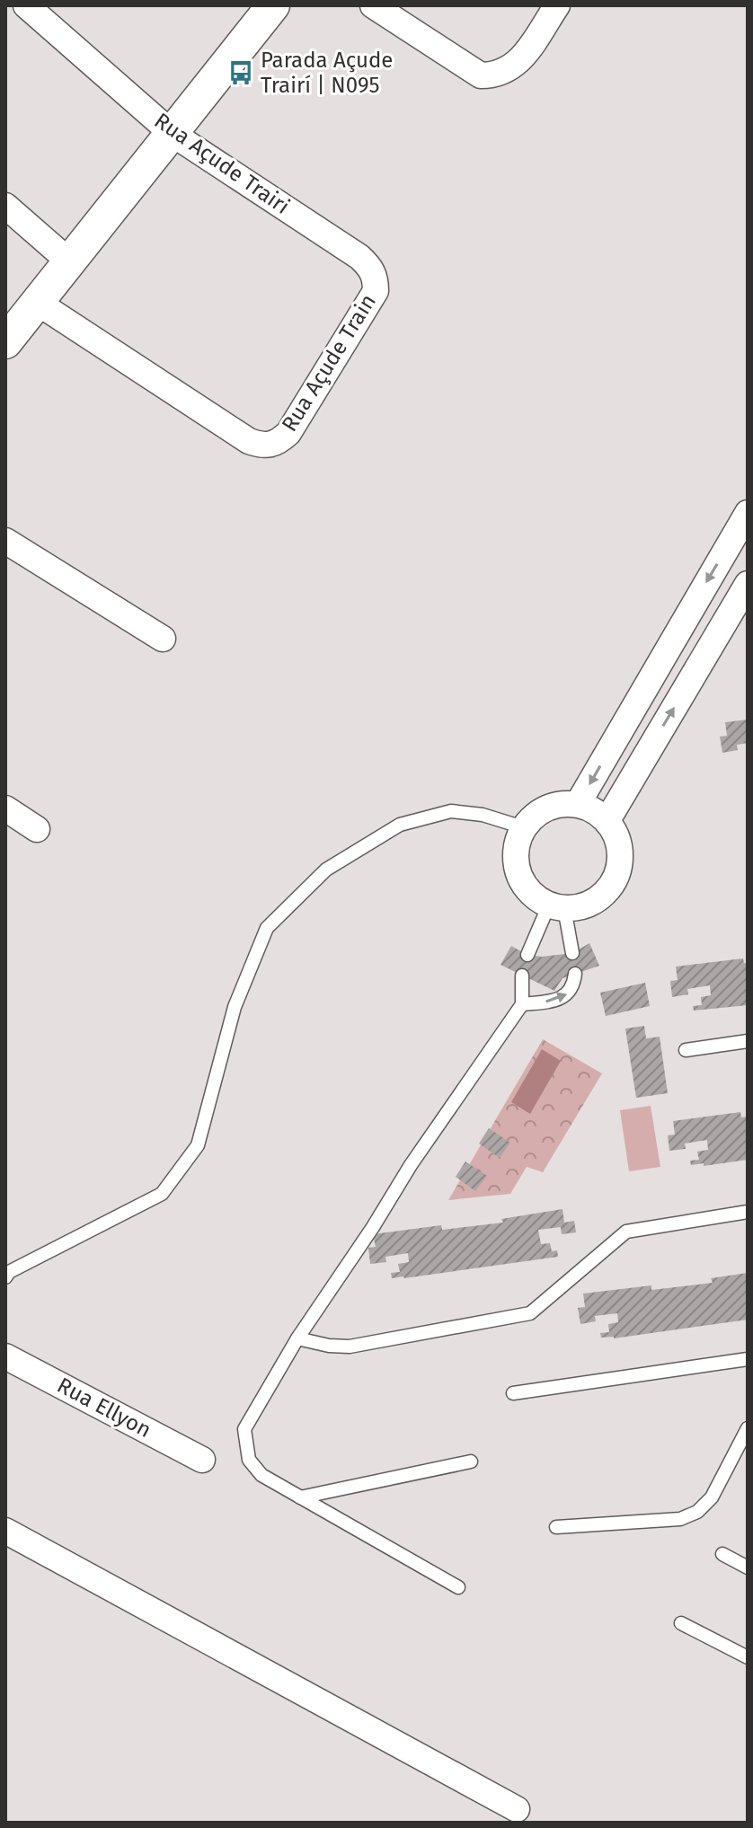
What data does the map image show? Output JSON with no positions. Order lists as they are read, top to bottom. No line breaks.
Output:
{"streets":{"street":["Rua Açude Trairi","Rua Açude Train","Rua Ellyon"]},"crossings":[["Rua Açude Trairi","Rua Açude Train"]],"places":{"bus stop":["Parada Açude Trairí | N095"]}}
